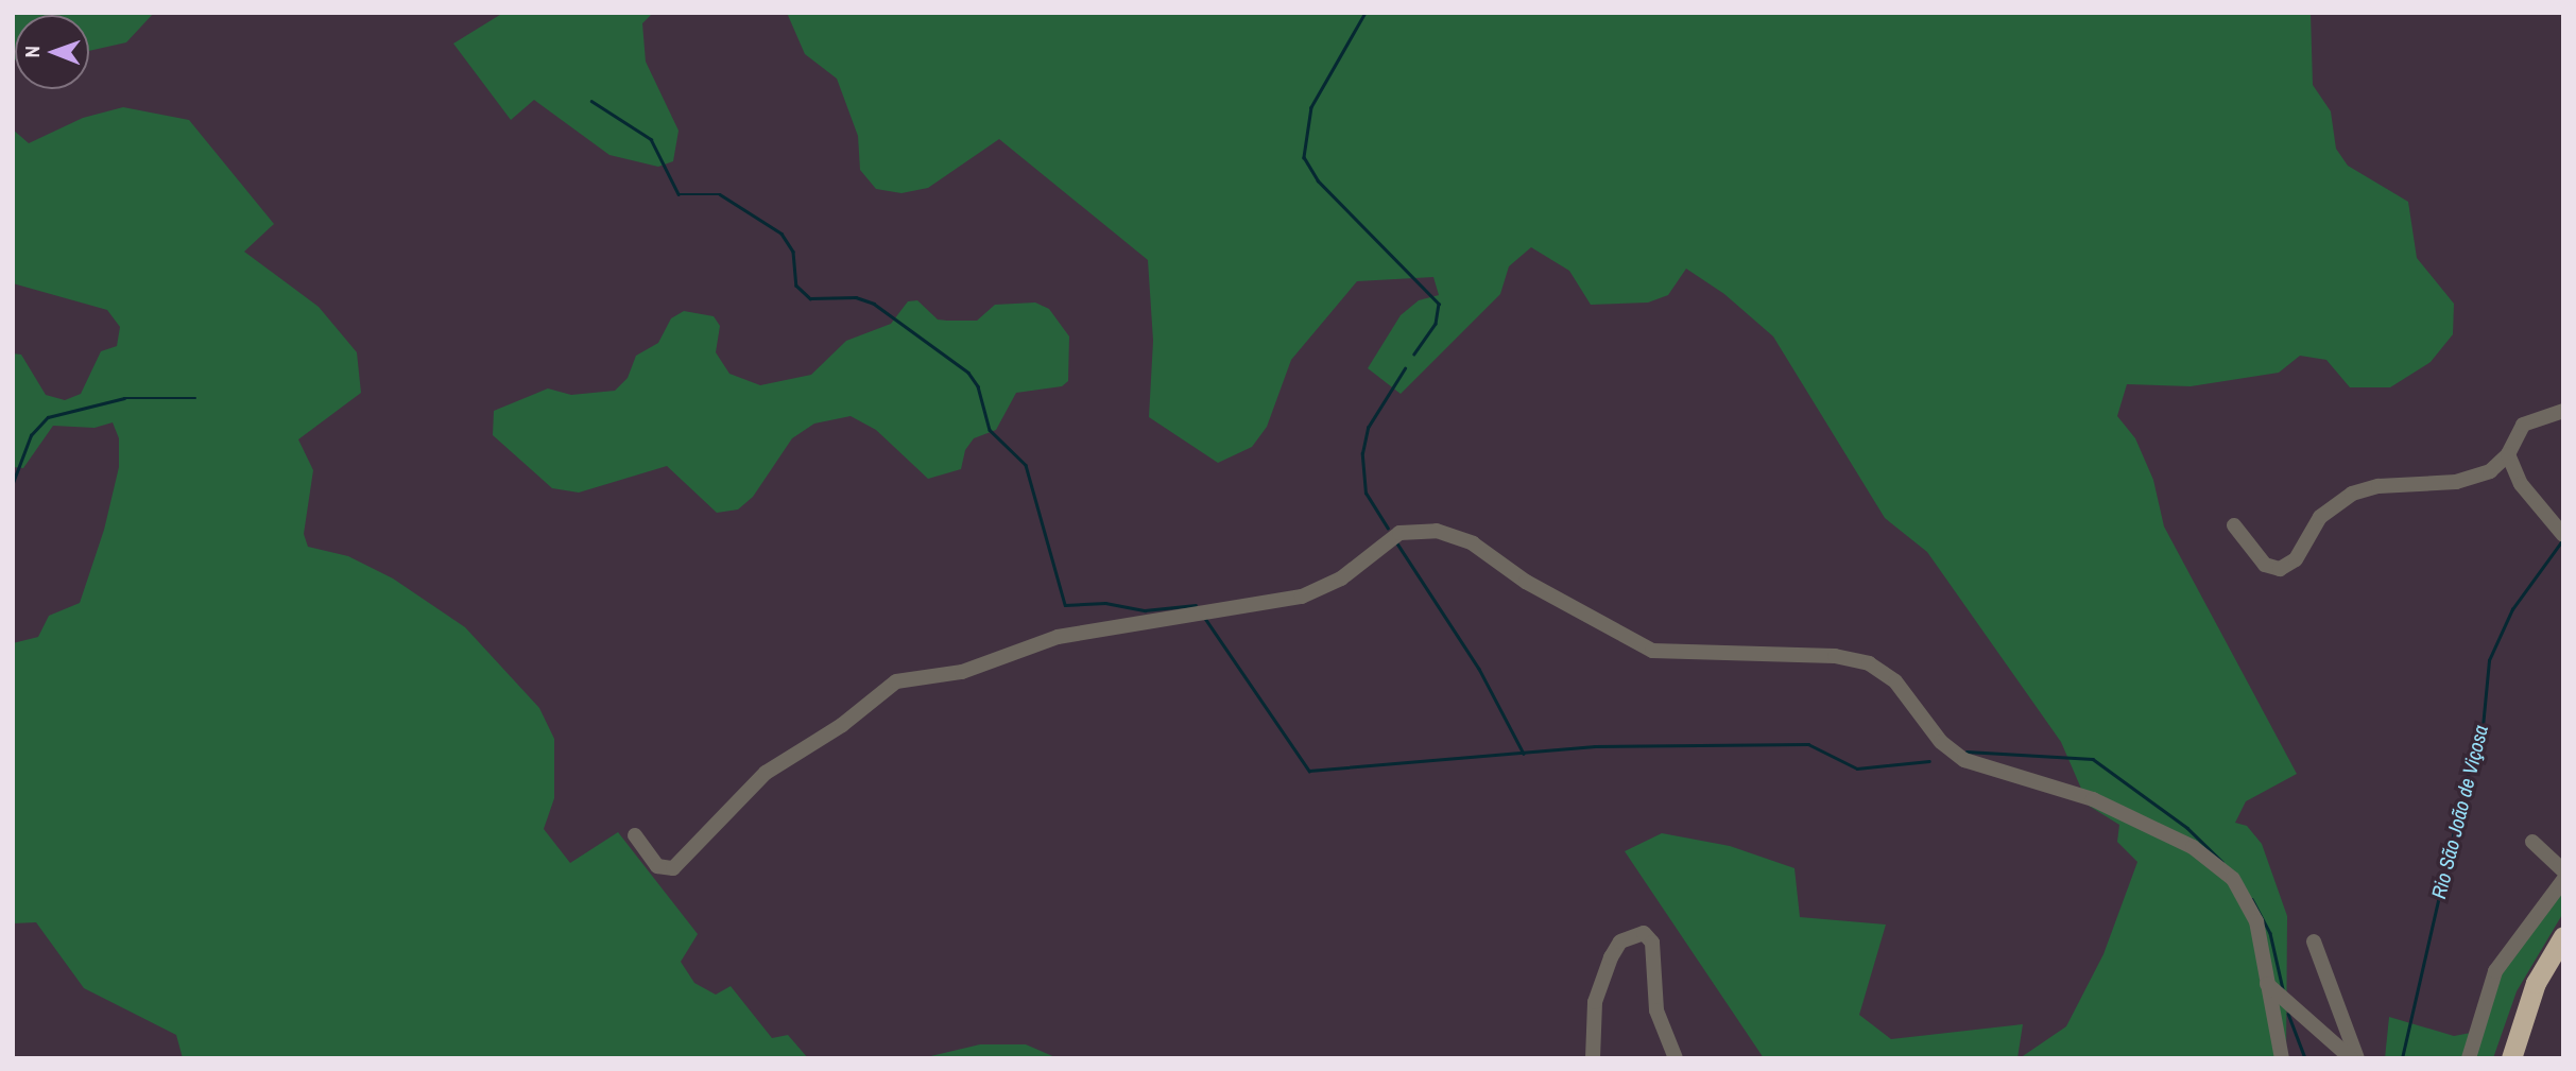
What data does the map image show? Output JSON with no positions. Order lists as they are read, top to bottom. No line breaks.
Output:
{"water":["Rio São João de Viçosa"],"north":"left"}
